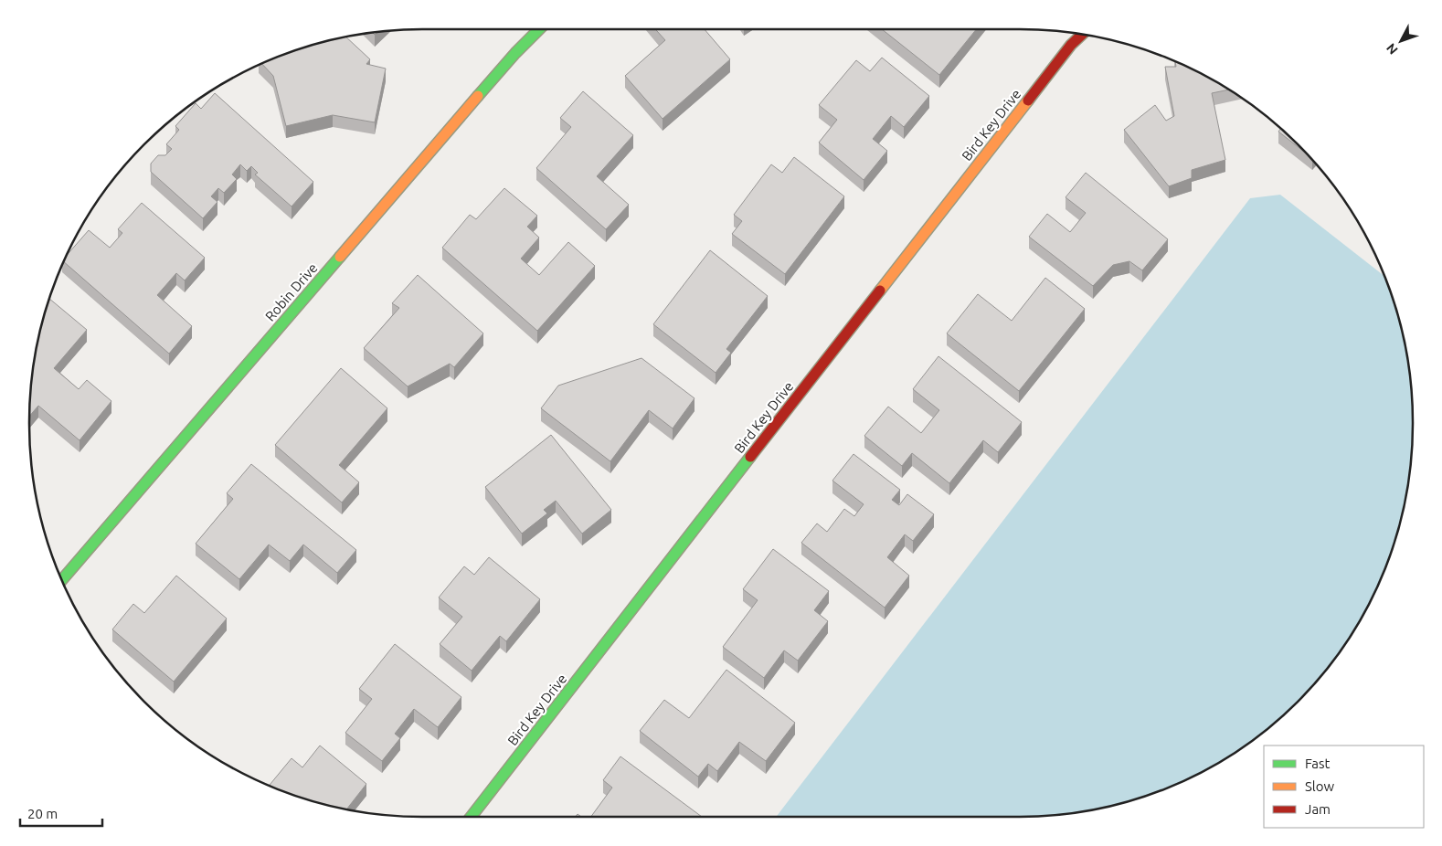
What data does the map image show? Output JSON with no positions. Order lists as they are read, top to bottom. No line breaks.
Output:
{"streets":{"street":["Bird Key Drive","Robin Drive"]},"legend":["Fast","Slow","Jam"],"scale_bar":"20 m","north":"bottom left"}
